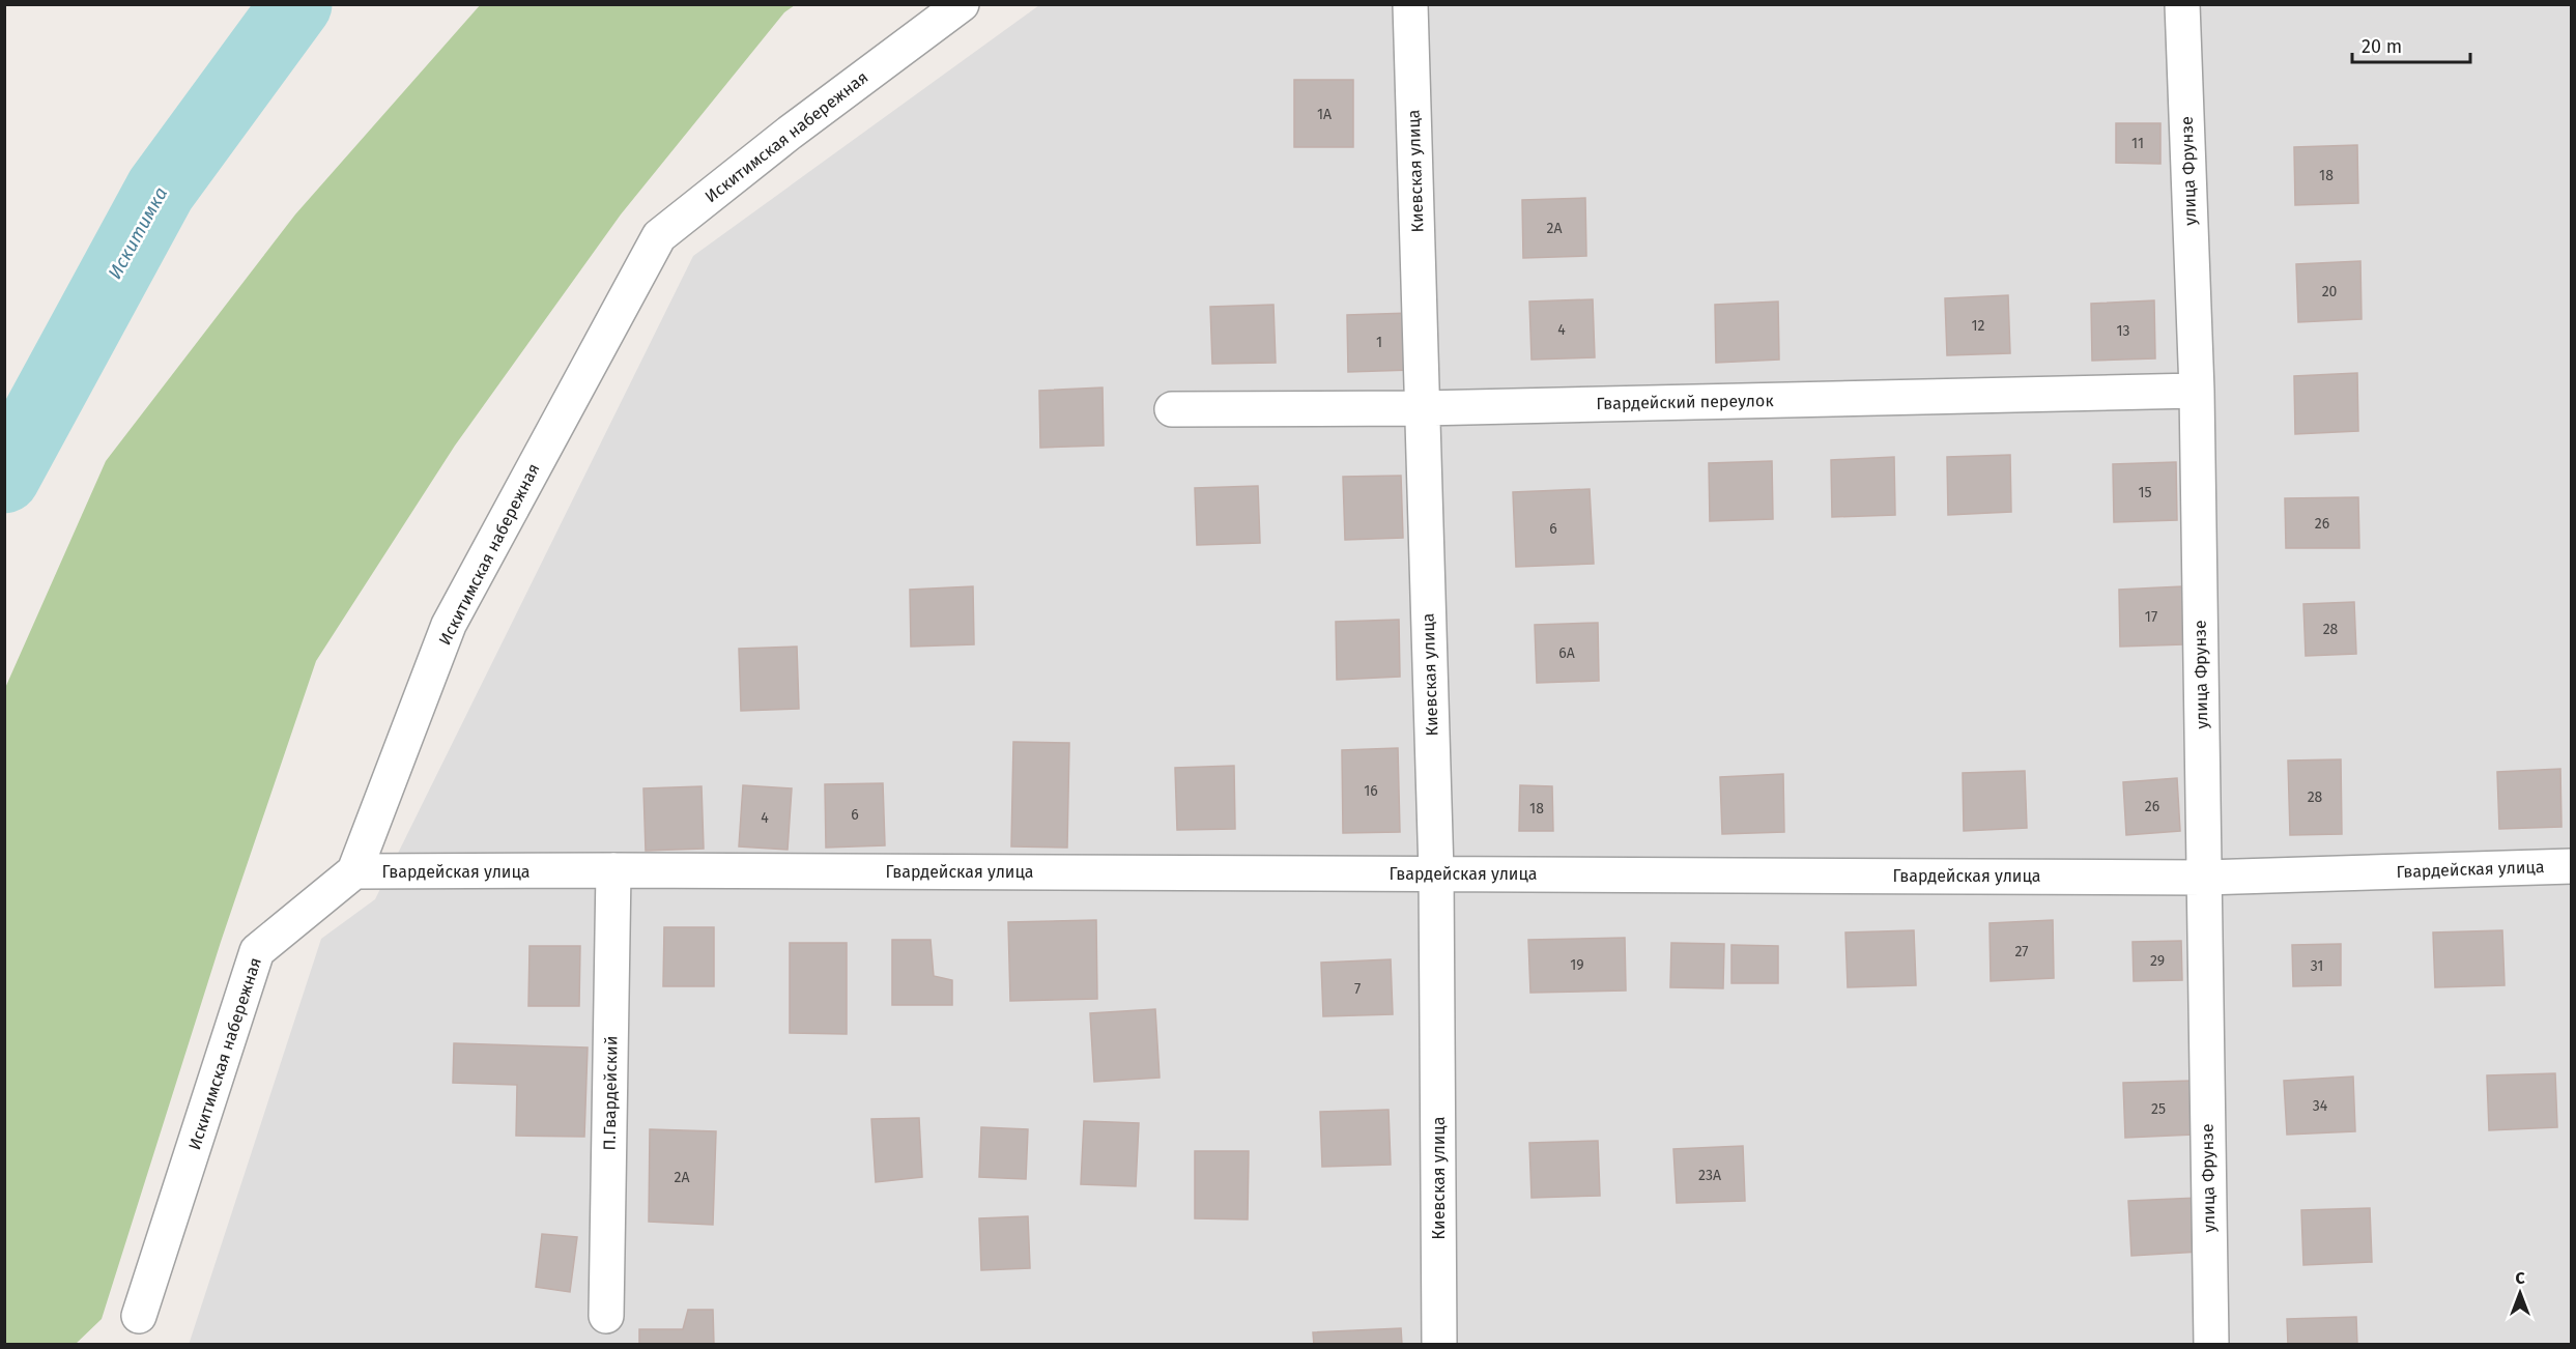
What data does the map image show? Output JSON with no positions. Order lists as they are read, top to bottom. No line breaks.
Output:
{"streets":{"lane":["Искитимская набережная","Киевская улица","улица Фрунзе","Гвардейский переулок","Гвардейская улица","П.Гвардейский"]},"crossings":[["Искитимская набережная","Гвардейская улица"],["Киевская улица","Гвардейский переулок"],["Киевская улица","Гвардейская улица"],["улица Фрунзе","Гвардейский переулок"],["улица Фрунзе","Гвардейская улица"],["Гвардейская улица","П.Гвардейский"]],"water":["Искитимка"],"house_numbers":["1А","11","18","2А","20","12","4","13","1","15","26","6","17","28","6А","16","28","26","18","6","4","27","29","19","31","7","34","25","23А","2А"],"scale_bar":"20 m","north":"top"}
